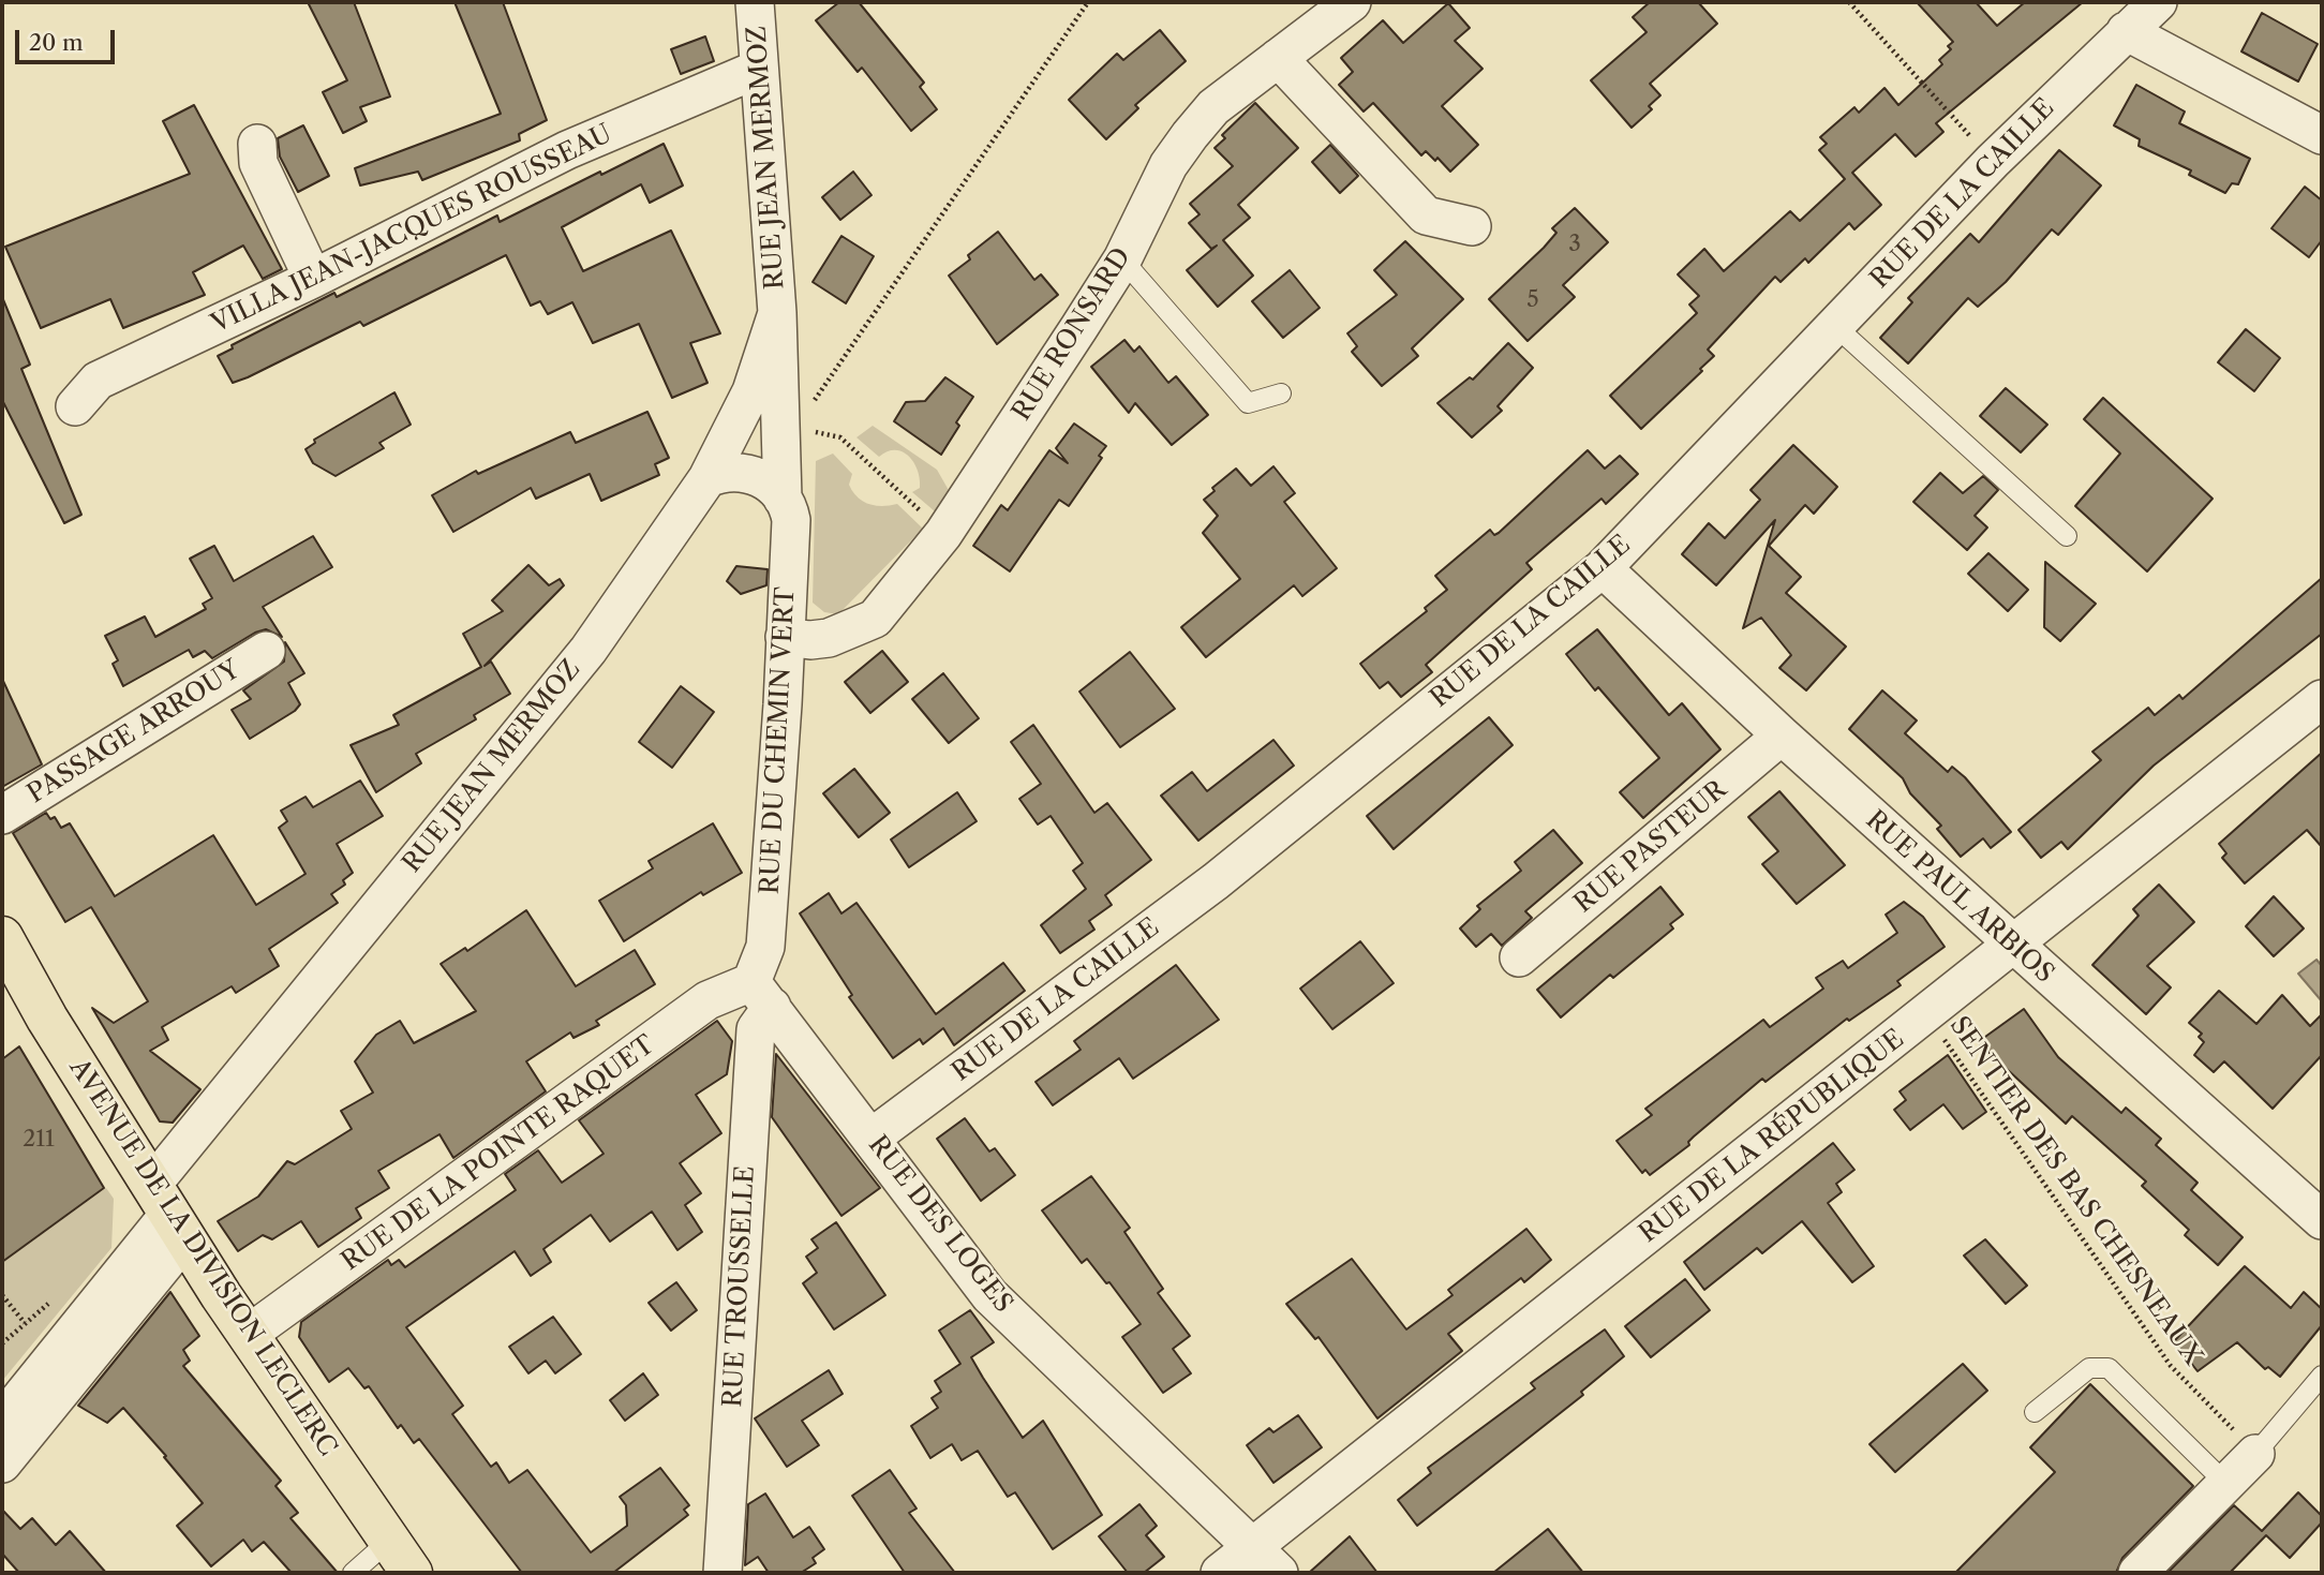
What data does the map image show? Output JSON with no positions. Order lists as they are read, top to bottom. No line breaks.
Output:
{"streets":{"main road":["AVENUE DE LA DIVISION LECLERC"],"street":["RUE JEAN MERMOZ","RUE DE LA CAILLE","VILLA JEAN-JACQUES ROUSSEAU","RUE RONSARD","PASSAGE ARROUY","RUE DU CHEMIN VERT","RUE PASTEUR","RUE PAUL ARBIOS","RUE DE LA RÉPUBLIQUE","RUE DE LA POINTE RAQUET","RUE DES LOGES","RUE TROUSSELLE"],"path":["SENTIER DES BAS CHESNEAUX"]},"crossings":[["RUE JEAN MERMOZ","VILLA JEAN-JACQUES ROUSSEAU"],["RUE JEAN MERMOZ","RUE DU CHEMIN VERT"],["RUE JEAN MERMOZ","AVENUE DE LA DIVISION LECLERC"],["RUE DE LA CAILLE","RUE PAUL ARBIOS"],["RUE DE LA CAILLE","RUE DES LOGES"],["RUE RONSARD","RUE DU CHEMIN VERT"],["RUE DU CHEMIN VERT","RUE DE LA POINTE RAQUET"],["RUE DU CHEMIN VERT","RUE DES LOGES"],["RUE DU CHEMIN VERT","RUE TROUSSELLE"],["RUE PASTEUR","RUE PAUL ARBIOS"],["RUE PAUL ARBIOS","RUE DE LA RÉPUBLIQUE"],["RUE DE LA RÉPUBLIQUE","SENTIER DES BAS CHESNEAUX"],["RUE DE LA RÉPUBLIQUE","RUE DES LOGES"],["RUE DE LA POINTE RAQUET","RUE DES LOGES"],["RUE DE LA POINTE RAQUET","AVENUE DE LA DIVISION LECLERC"],["RUE DE LA POINTE RAQUET","RUE TROUSSELLE"],["RUE DES LOGES","RUE TROUSSELLE"]],"house_numbers":["3","5","211"],"scale_bar":"20 m"}
